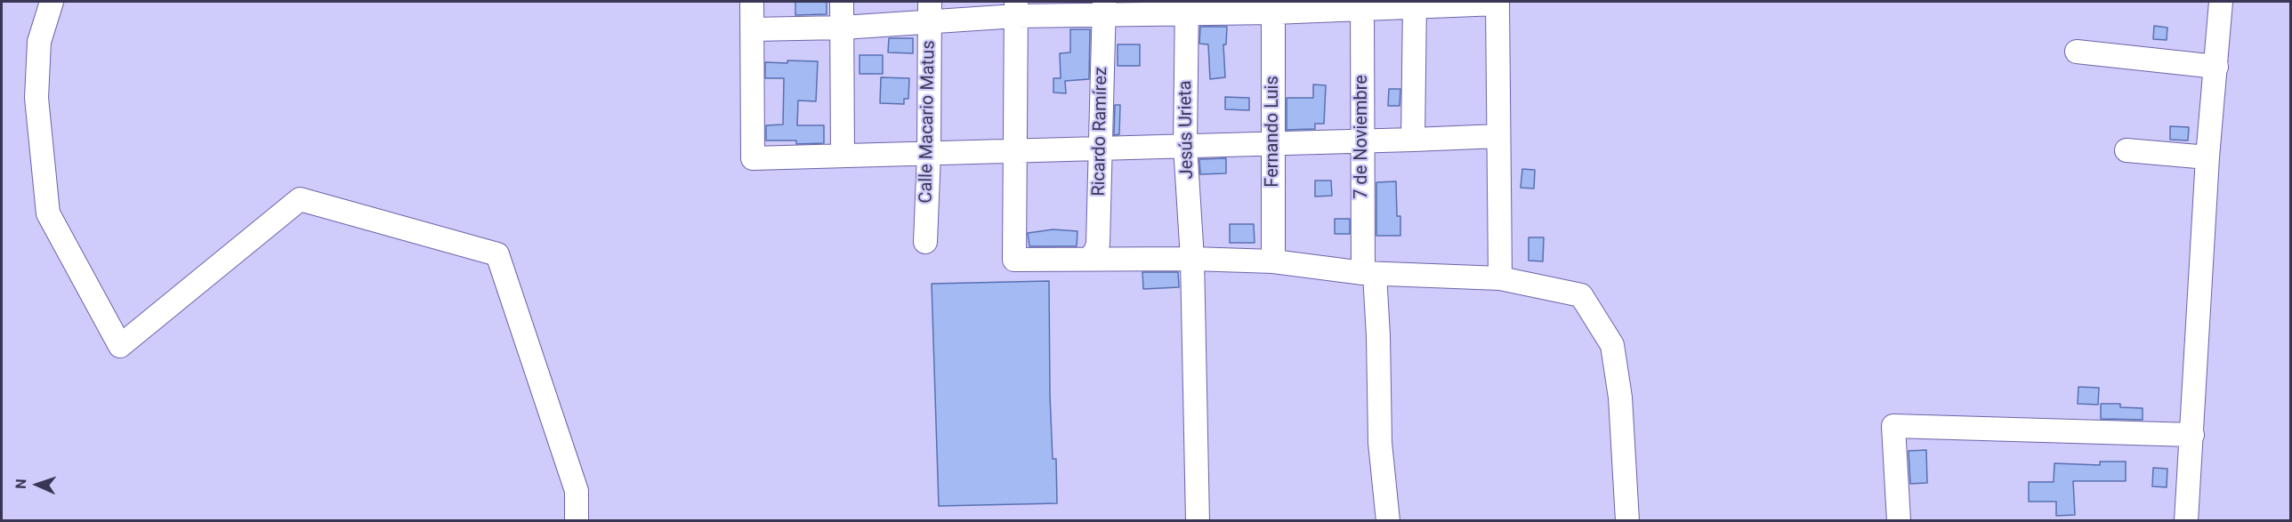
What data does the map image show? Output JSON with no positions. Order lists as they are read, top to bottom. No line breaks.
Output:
{"streets":{"street":["Calle Macario Matus","Jesús Urieta","Ricardo Ramírez","Fernando Luis","7 de Noviembre"]},"north":"left"}
